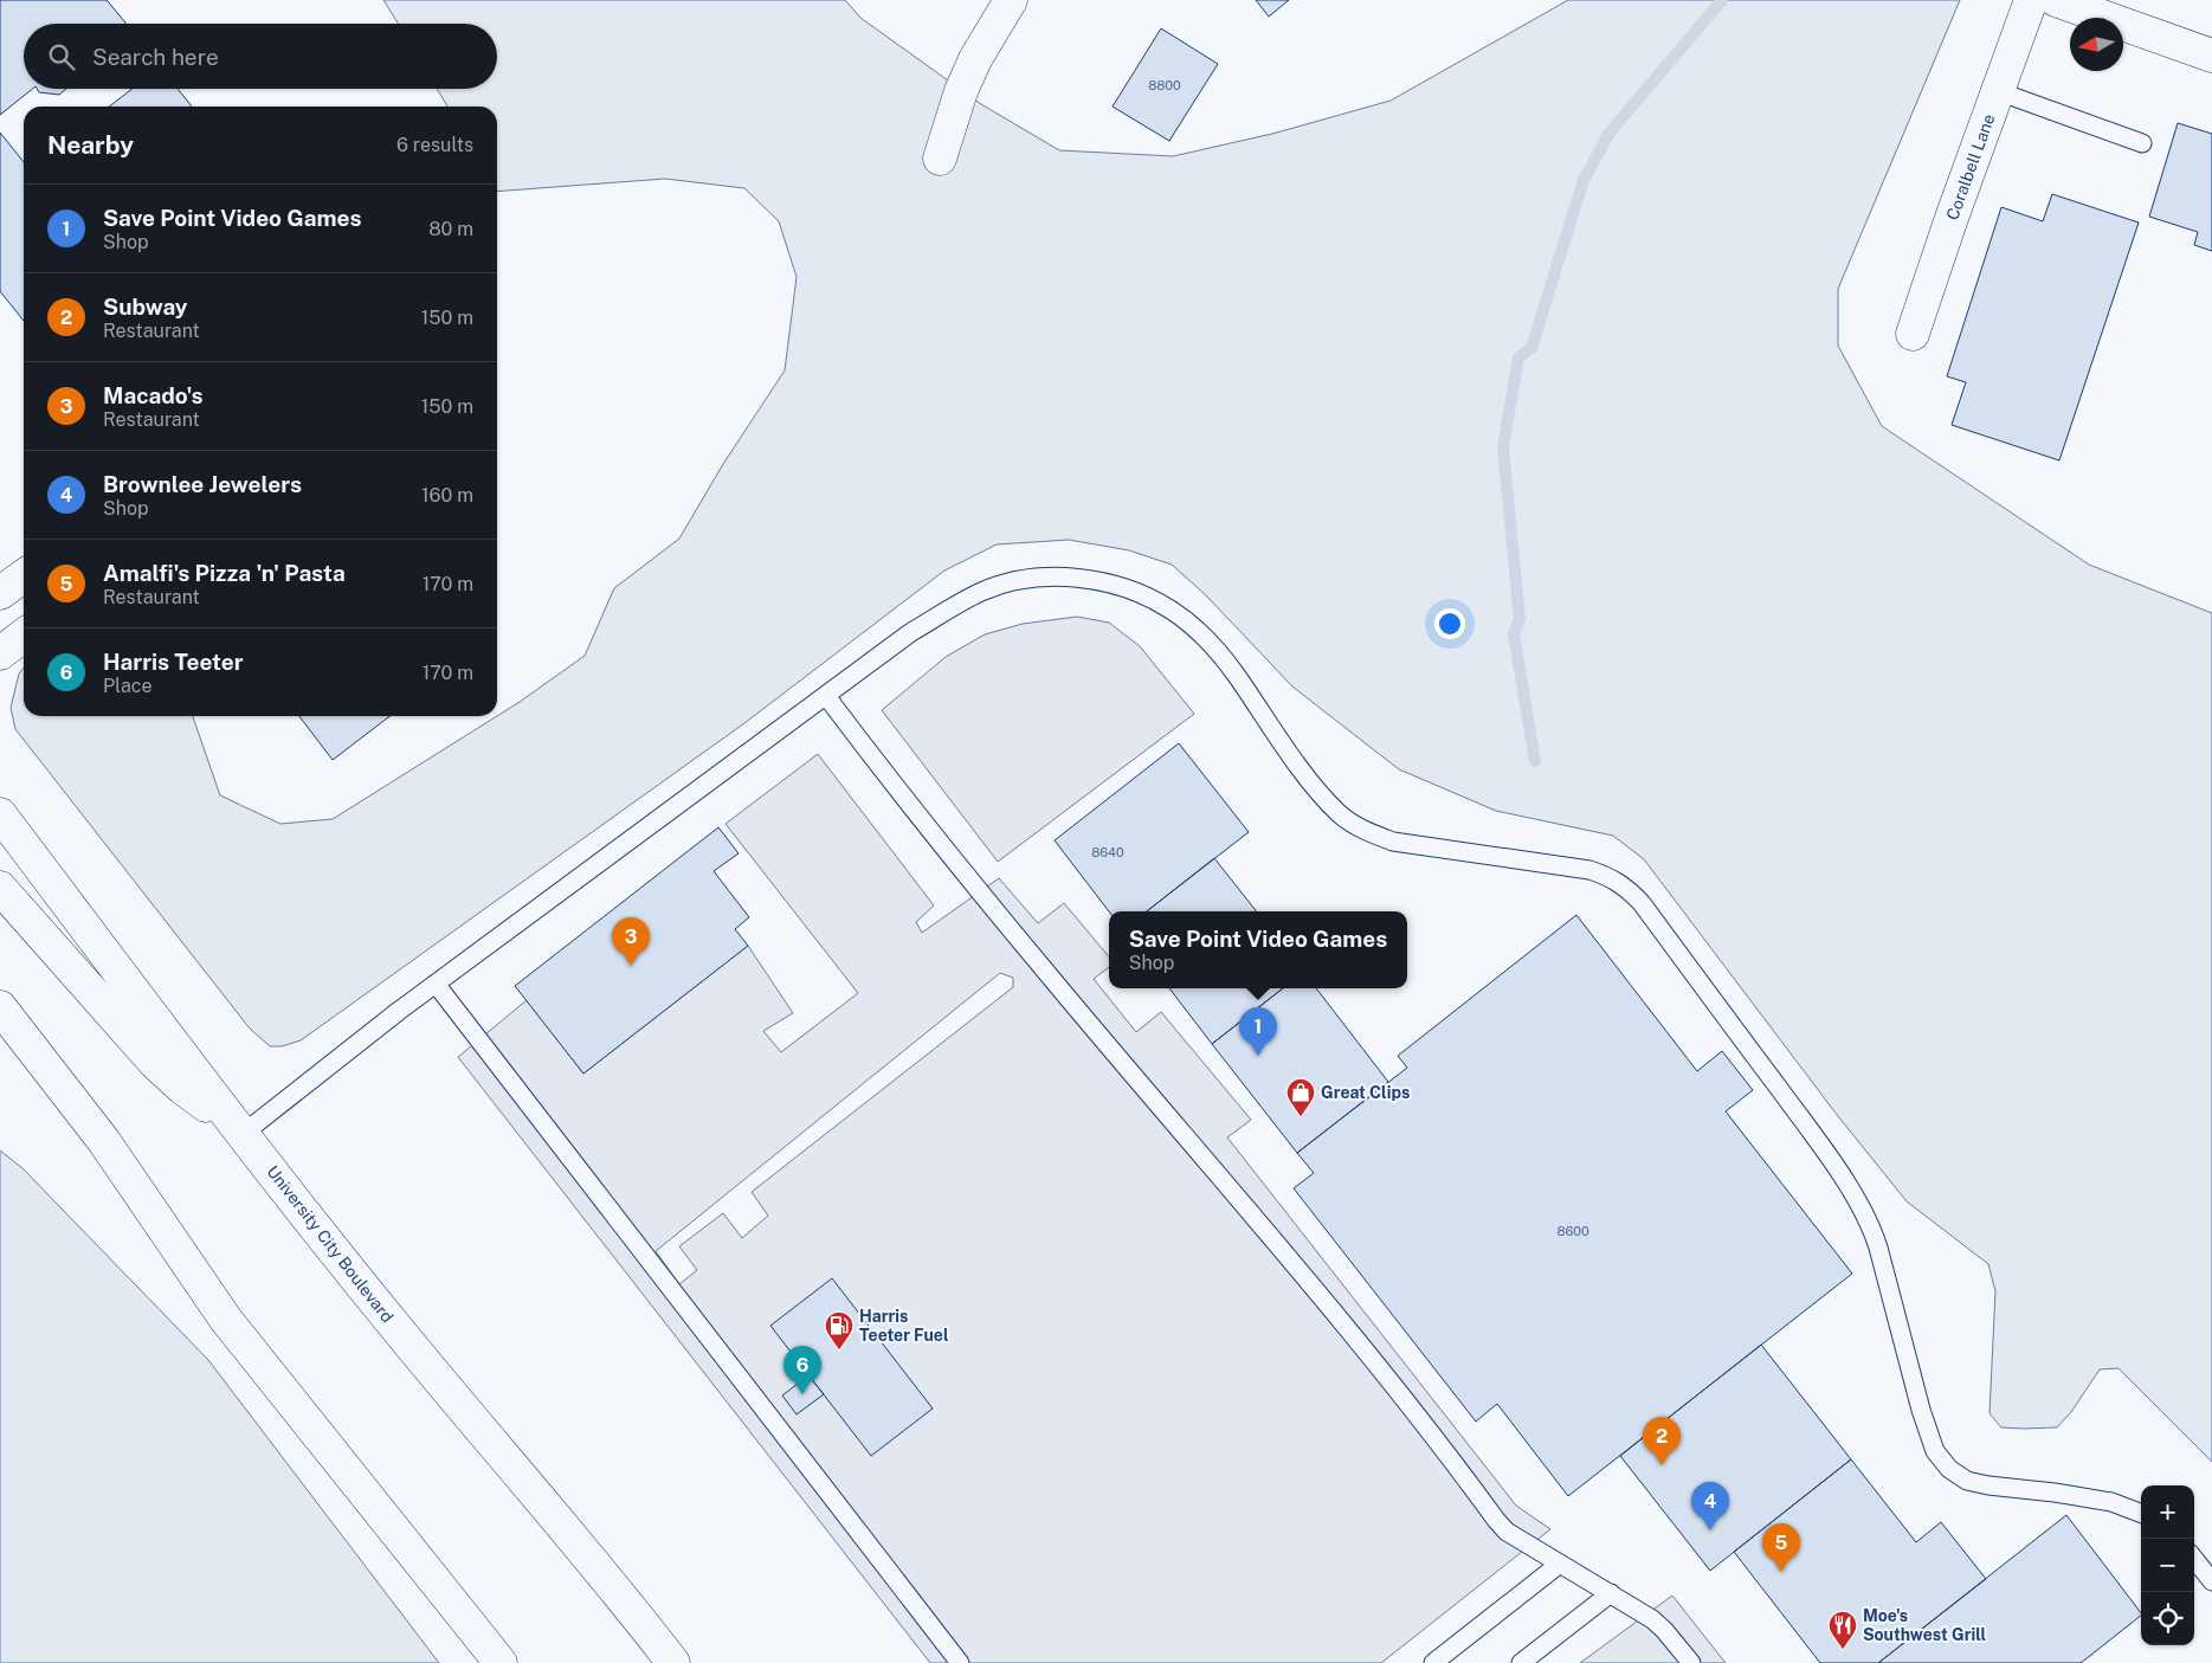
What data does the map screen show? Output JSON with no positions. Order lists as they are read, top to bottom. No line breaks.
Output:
{"streets":{"main road":["Coralbell Lane","University City Boulevard"]},"places":{"shop":["Great Clips"],"fuel station":["Harris Teeter Fuel"],"restaurant":["Moe's Southwest Grill"]},"house_numbers":["8800","8640","8600"],"north":"left","page":{"search":"Search here","heading":["Nearby","6 results"],"list":[{"mark":"1","name":"Save Point Video Games","note":"Shop","value":"80 m"},{"mark":"2","name":"Subway","note":"Restaurant","value":"150 m"},{"mark":"3","name":"Macado's","note":"Restaurant","value":"150 m"},{"mark":"4","name":"Brownlee Jewelers","note":"Shop","value":"160 m"},{"mark":"5","name":"Amalfi's Pizza 'n' Pasta","note":"Restaurant","value":"170 m"},{"mark":"6","name":"Harris Teeter","note":"Place","value":"170 m"}],"popup":["Save Point Video Games","Shop"],"pins":["3","1","6","2","4","5"],"map_buttons":["+","−"]}}
